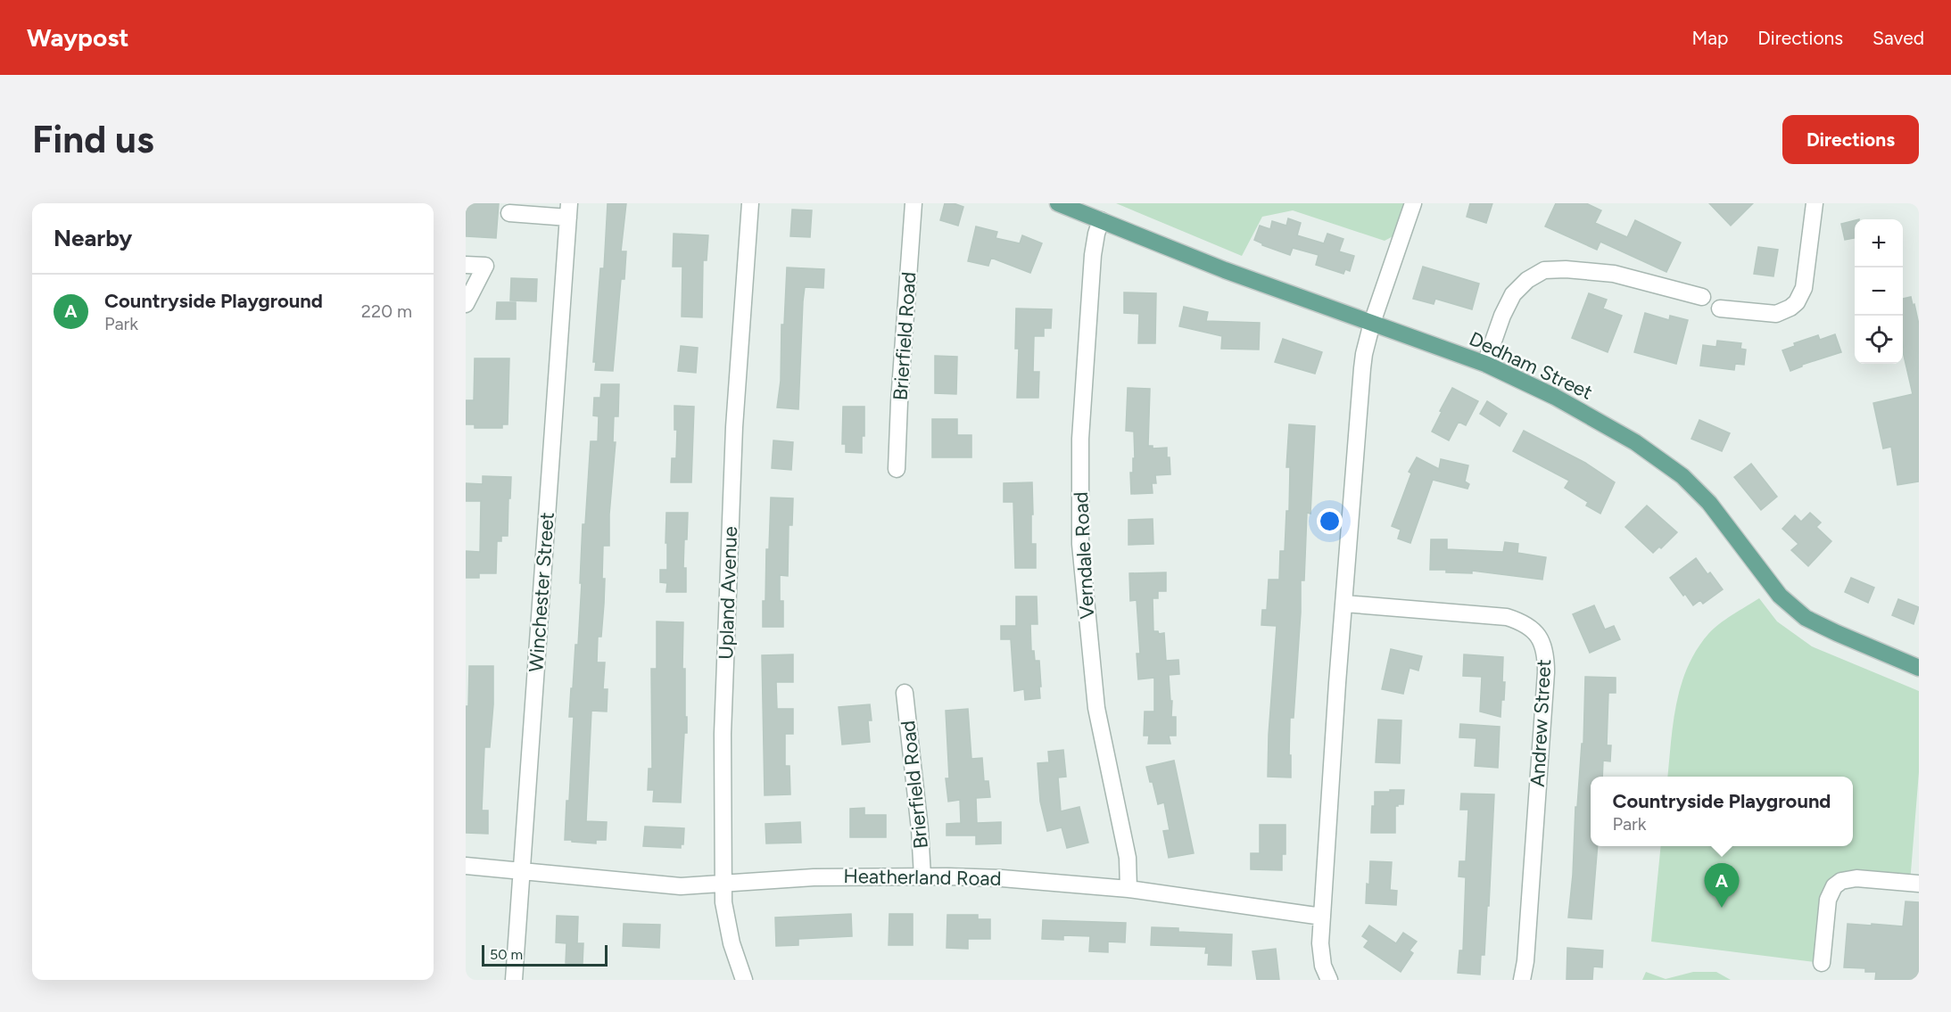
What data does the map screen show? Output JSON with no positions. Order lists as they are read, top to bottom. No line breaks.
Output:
{"streets":{"main road":["Dedham Street"],"street":["Brierfield Road","Verndale Road","Winchester Street","Upland Avenue","Andrew Street","Heatherland Road"]},"crossings":[["Brierfield Road","Heatherland Road"],["Dedham Street","Verndale Road"],["Verndale Road","Heatherland Road"],["Winchester Street","Heatherland Road"],["Upland Avenue","Heatherland Road"]],"scale_bar":"50 m","page":{"header":"Waypost","nav":["Map","Directions","Saved"],"buttons":"Directions","title":"Find us","heading":"Nearby","map_buttons":["+","−"],"list":[{"mark":"A","name":"Countryside Playground","note":"Park","value":"220 m"}],"popup":["Countryside Playground","Park"],"pins":"A","scale":"50 m"}}
